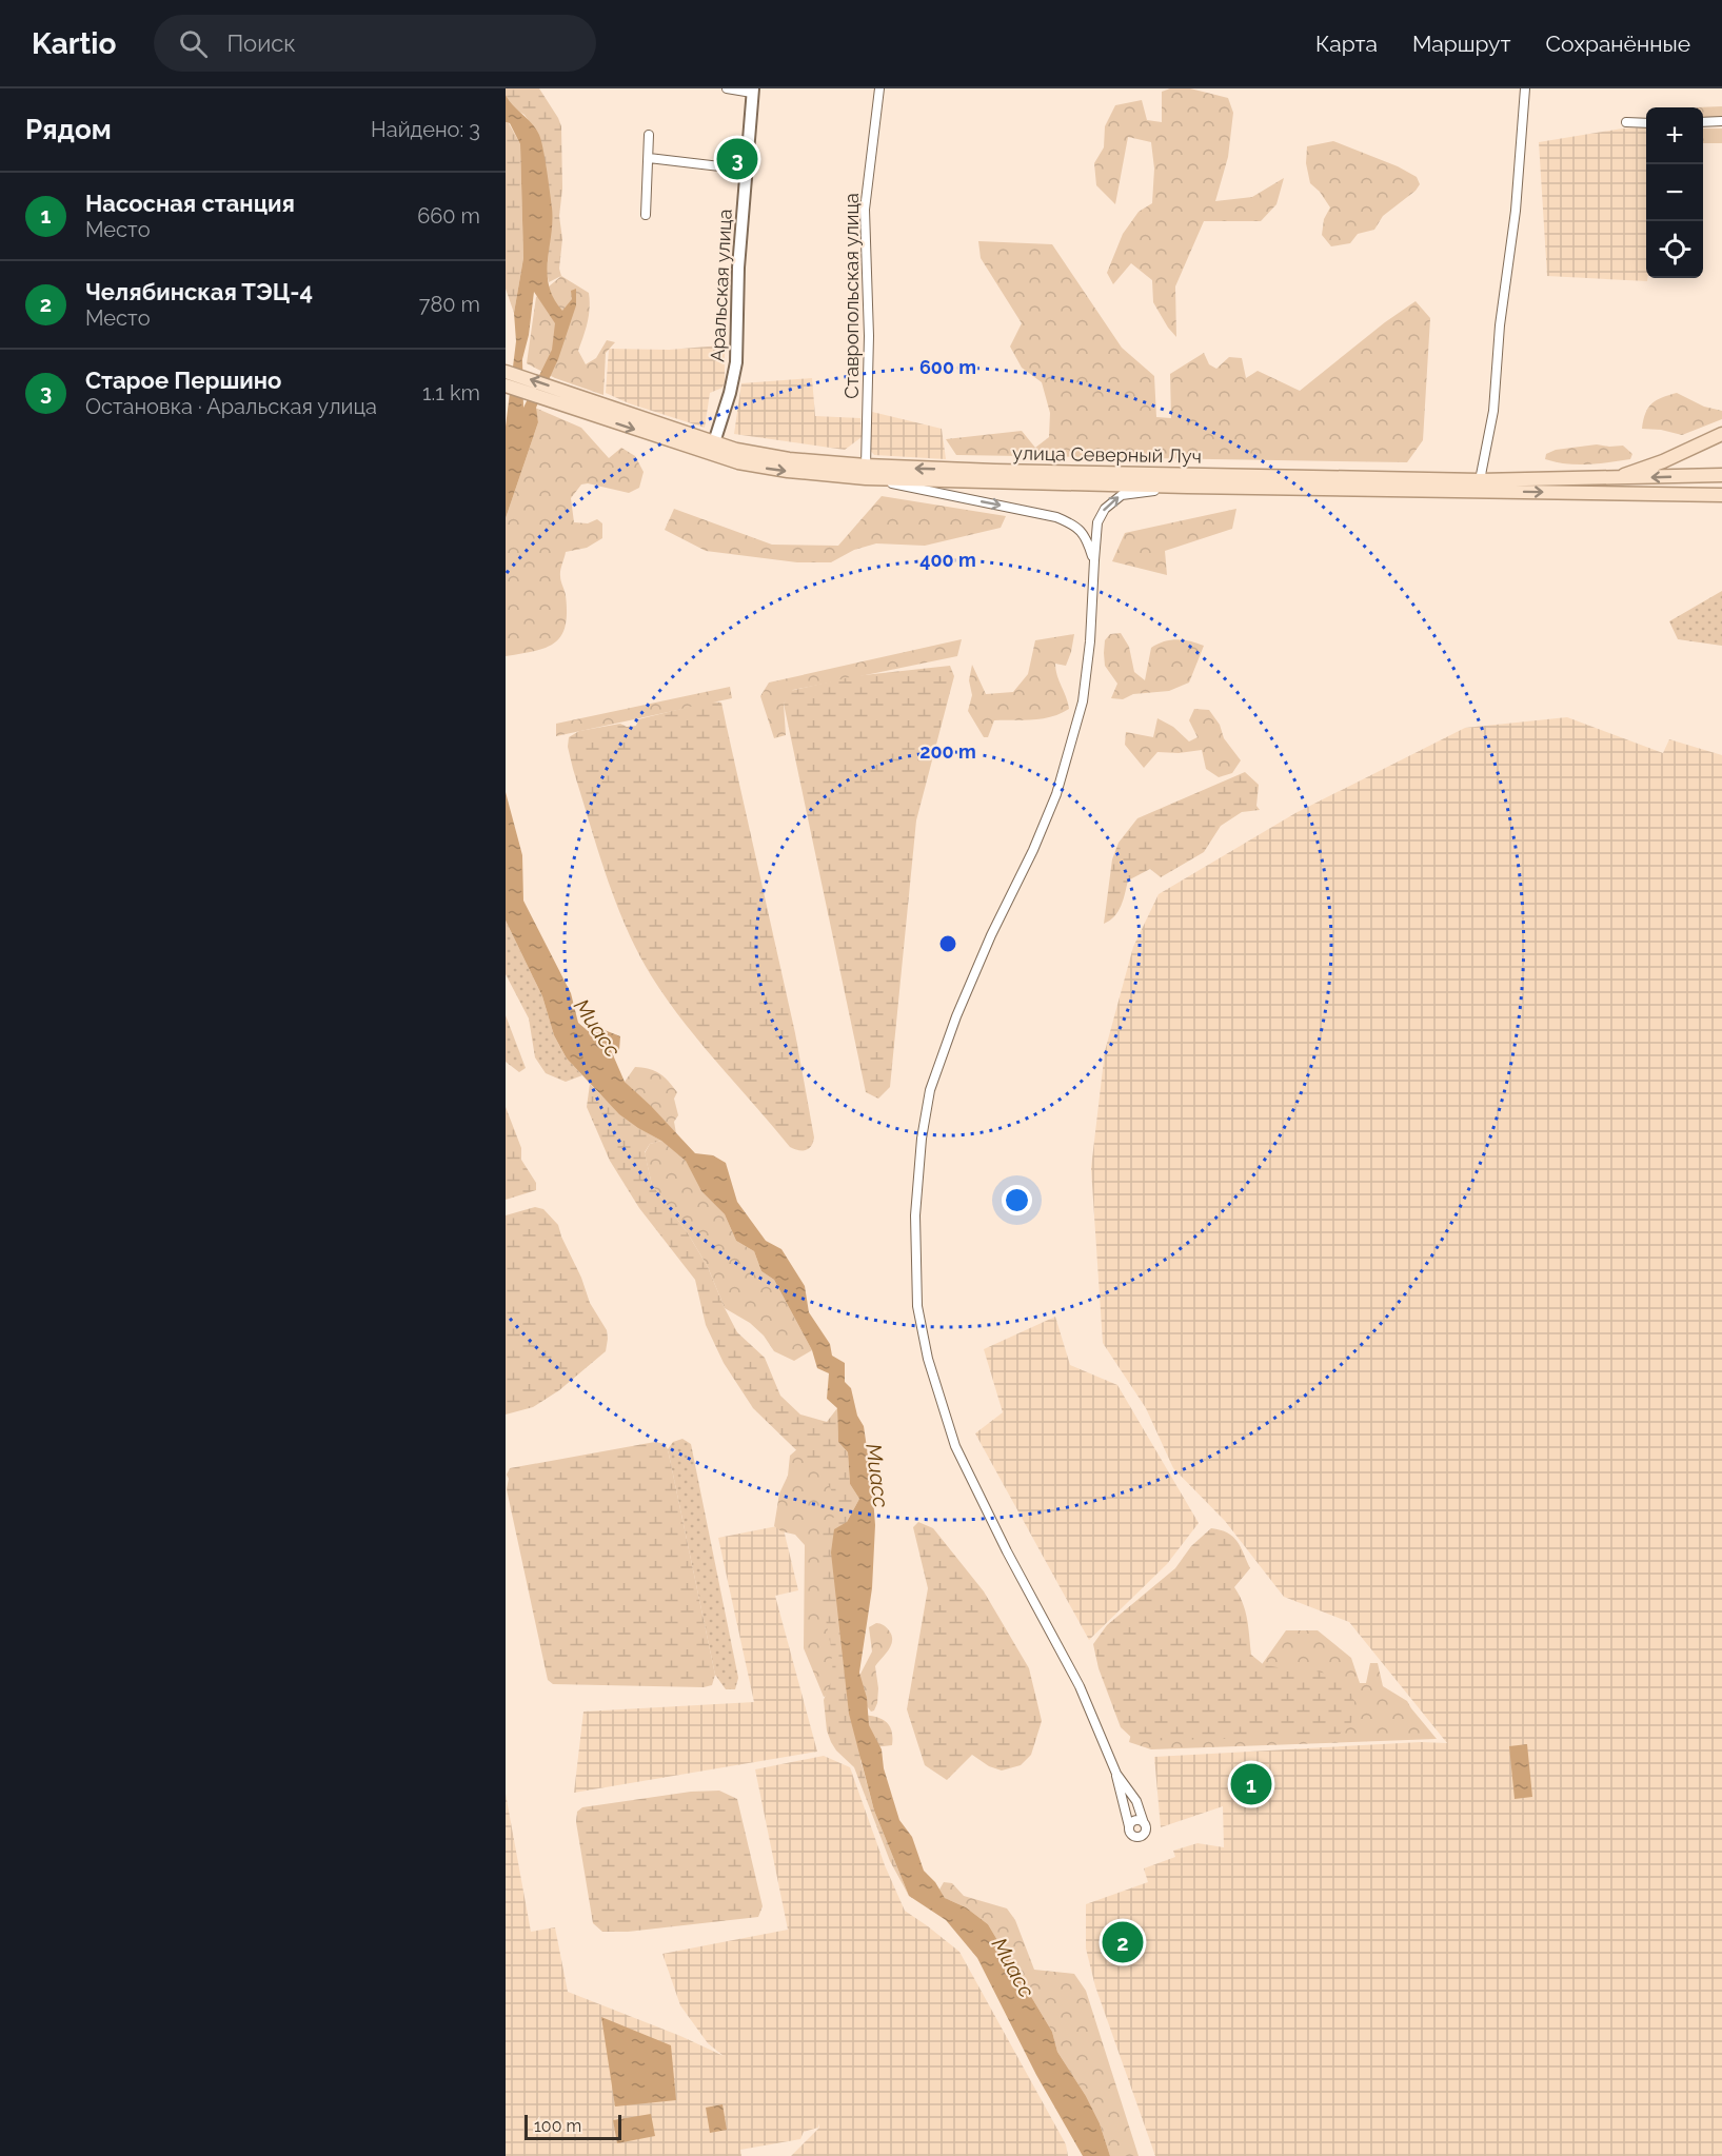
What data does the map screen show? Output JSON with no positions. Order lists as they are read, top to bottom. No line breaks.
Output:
{"streets":{"main road":["улица Северный Луч"],"street":["Аральская улица","Ставропольская улица"]},"crossings":[["Аральская улица","улица Северный Луч"],["Ставропольская улица","улица Северный Луч"]],"water":["Миасс"],"scale_bar":"100 m","page":{"header":"Kartio","search":"Поиск","nav":["Карта","Маршрут","Сохранённые"],"heading":["Рядом","Найдено: 3"],"map_buttons":["+","−"],"pins":["3","1","2"],"list":[{"mark":"1","name":"Насосная станция","note":"Место","value":"660 m"},{"mark":"2","name":"Челябинская ТЭЦ-4","note":"Место","value":"780 m"},{"mark":"3","name":"Старое Першино","note":"Остановка · Аральская улица","value":"1.1 km"}],"scale":"100 m"},"rings":["600 m","400 m","200 m"]}
